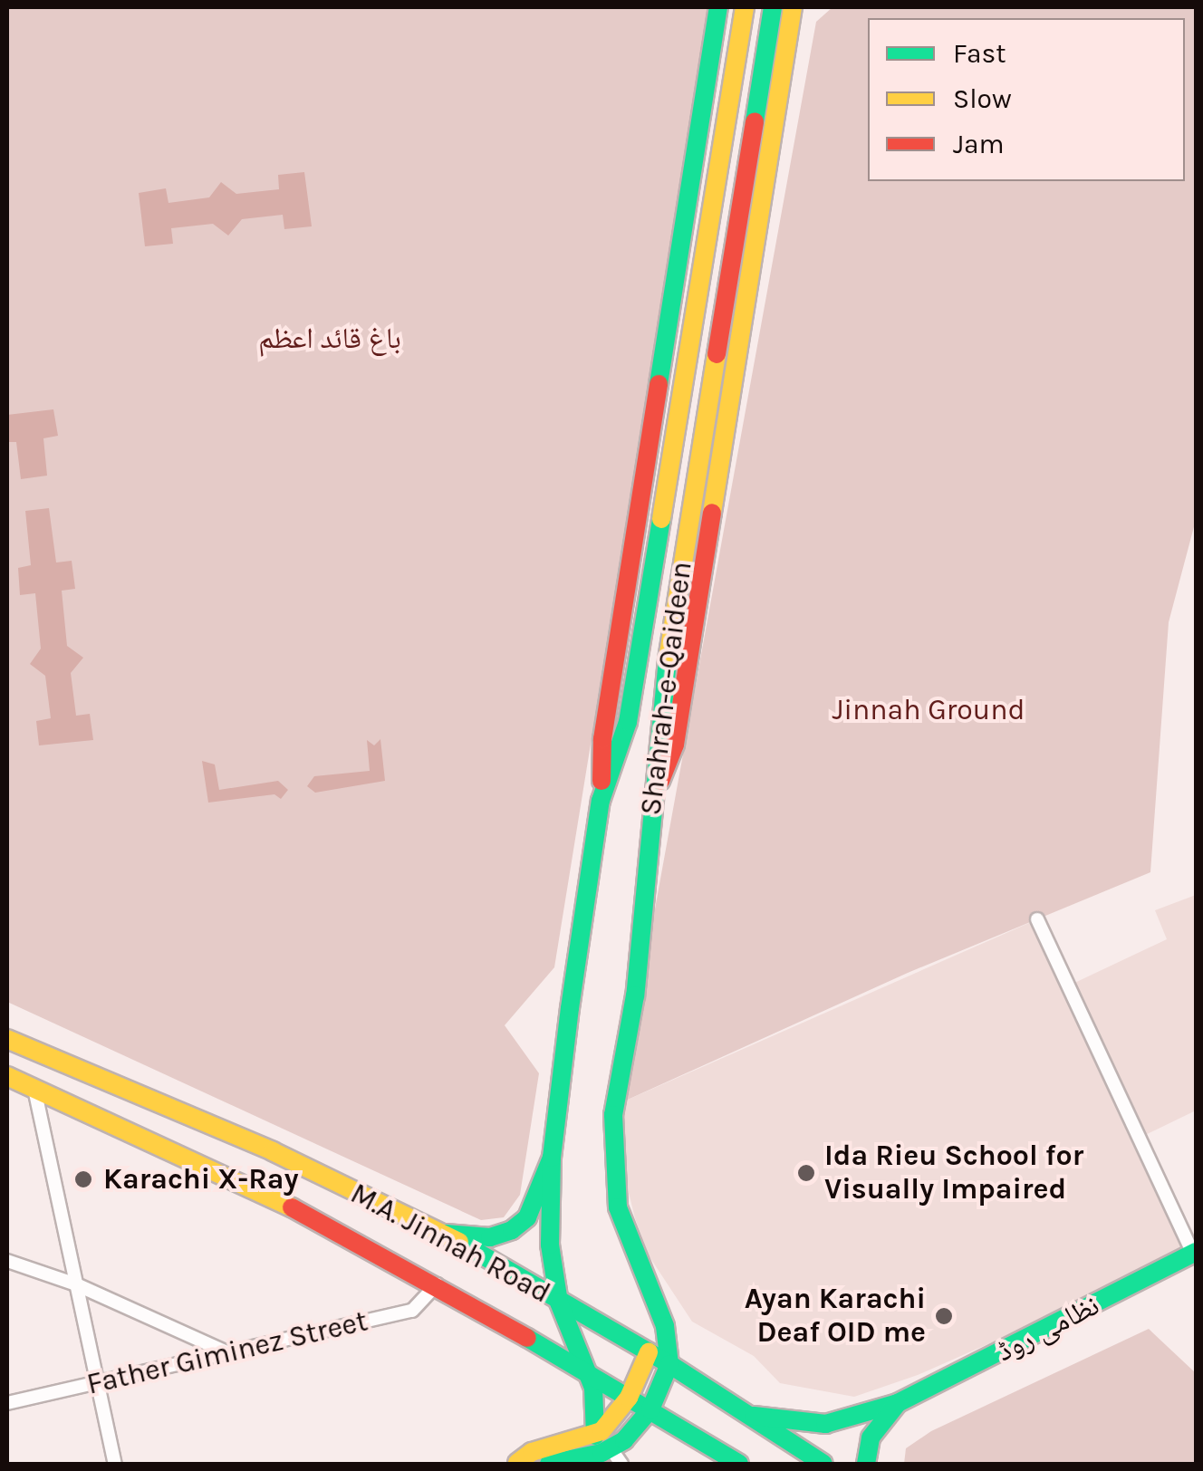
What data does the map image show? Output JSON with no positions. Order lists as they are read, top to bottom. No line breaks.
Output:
{"streets":{"main road":["Shahrah-e-Qaideen","M.A. Jinnah Road","نظامی روڈ"],"street":["Father Giminez Street"]},"crossings":[["Shahrah-e-Qaideen","M.A. Jinnah Road"],["M.A. Jinnah Road","نظامی روڈ"],["M.A. Jinnah Road","Father Giminez Street"]],"parks":["باغ قائد اعظم","Jinnah Ground"],"places":["Ida Rieu School for Visually Impaired","Karachi X-Ray","Ayan Karachi Deaf OID me"],"legend":["Fast","Slow","Jam"]}
